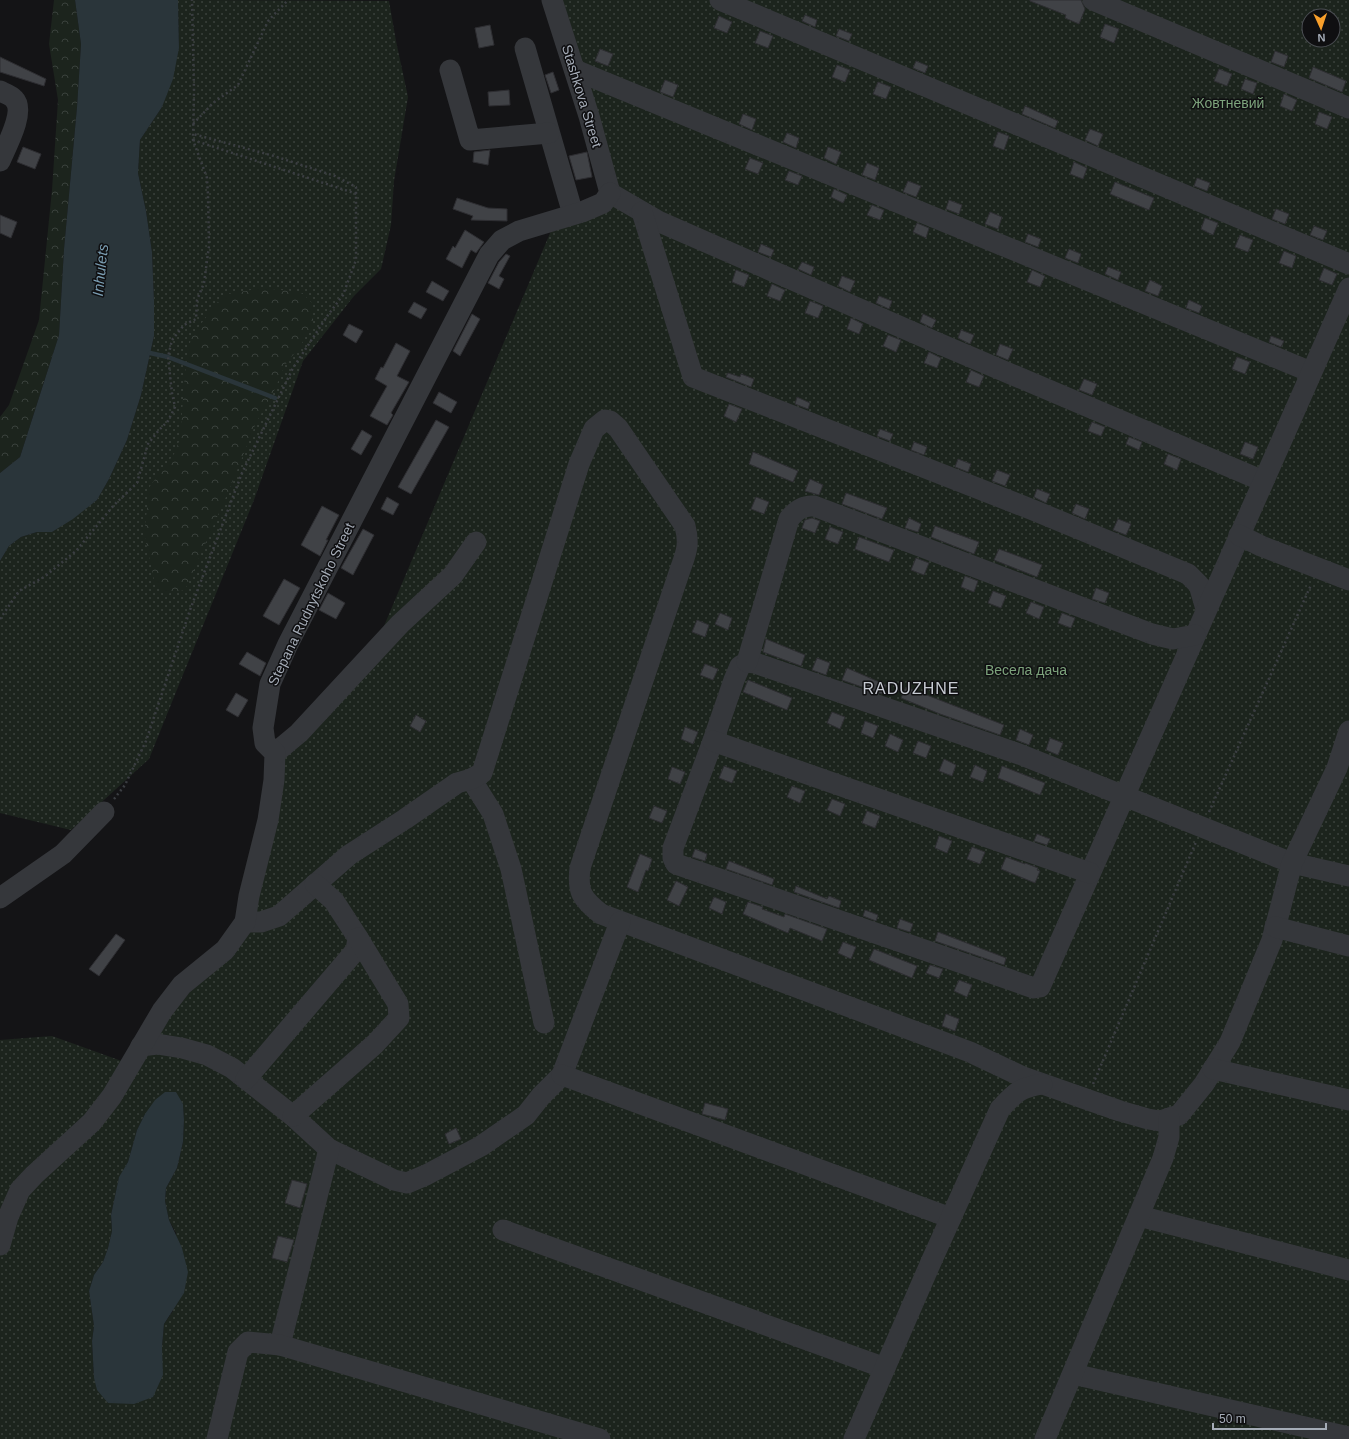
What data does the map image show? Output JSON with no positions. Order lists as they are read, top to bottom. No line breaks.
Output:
{"streets":{"street":["Stashkova Street","Stepana Rudnytskoho Street"]},"crossings":[["Stashkova Street","Stepana Rudnytskoho Street"]],"districts":["RADUZHNE"],"water":["Inhulets"],"parks":["Жовтневий","Весела дача"],"scale_bar":"50 m","north":"bottom"}
